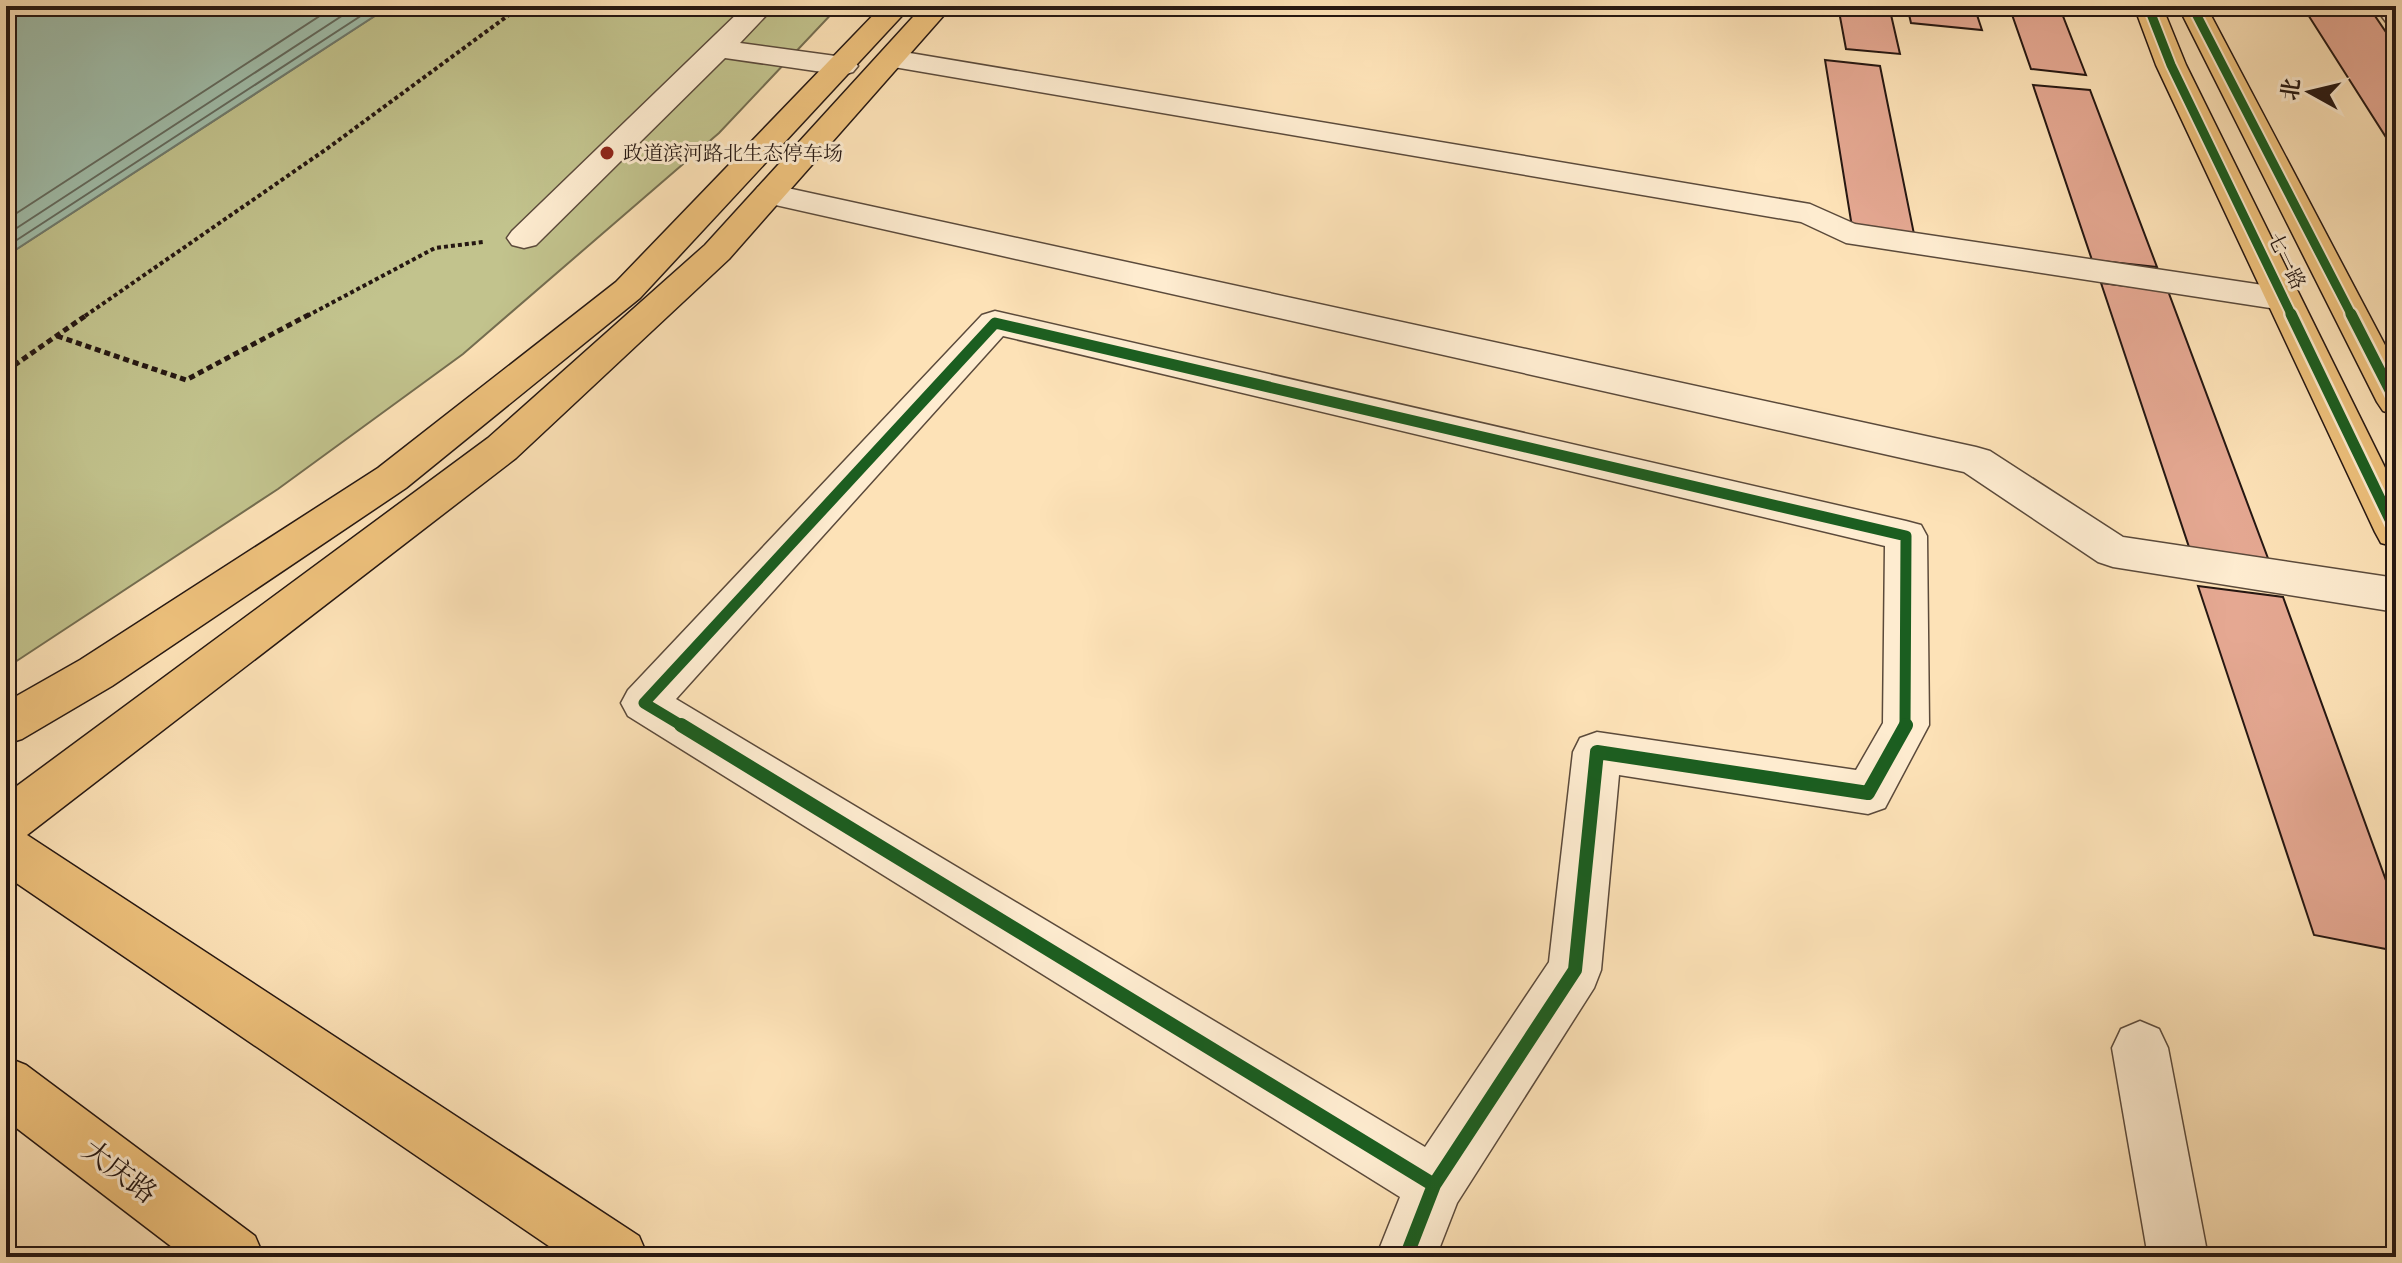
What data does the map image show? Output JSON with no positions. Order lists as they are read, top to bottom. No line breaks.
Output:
{"streets":{"main road":["七一路","大庆路"]},"places":["政道滨河路北生态停车场"],"north":"left"}
